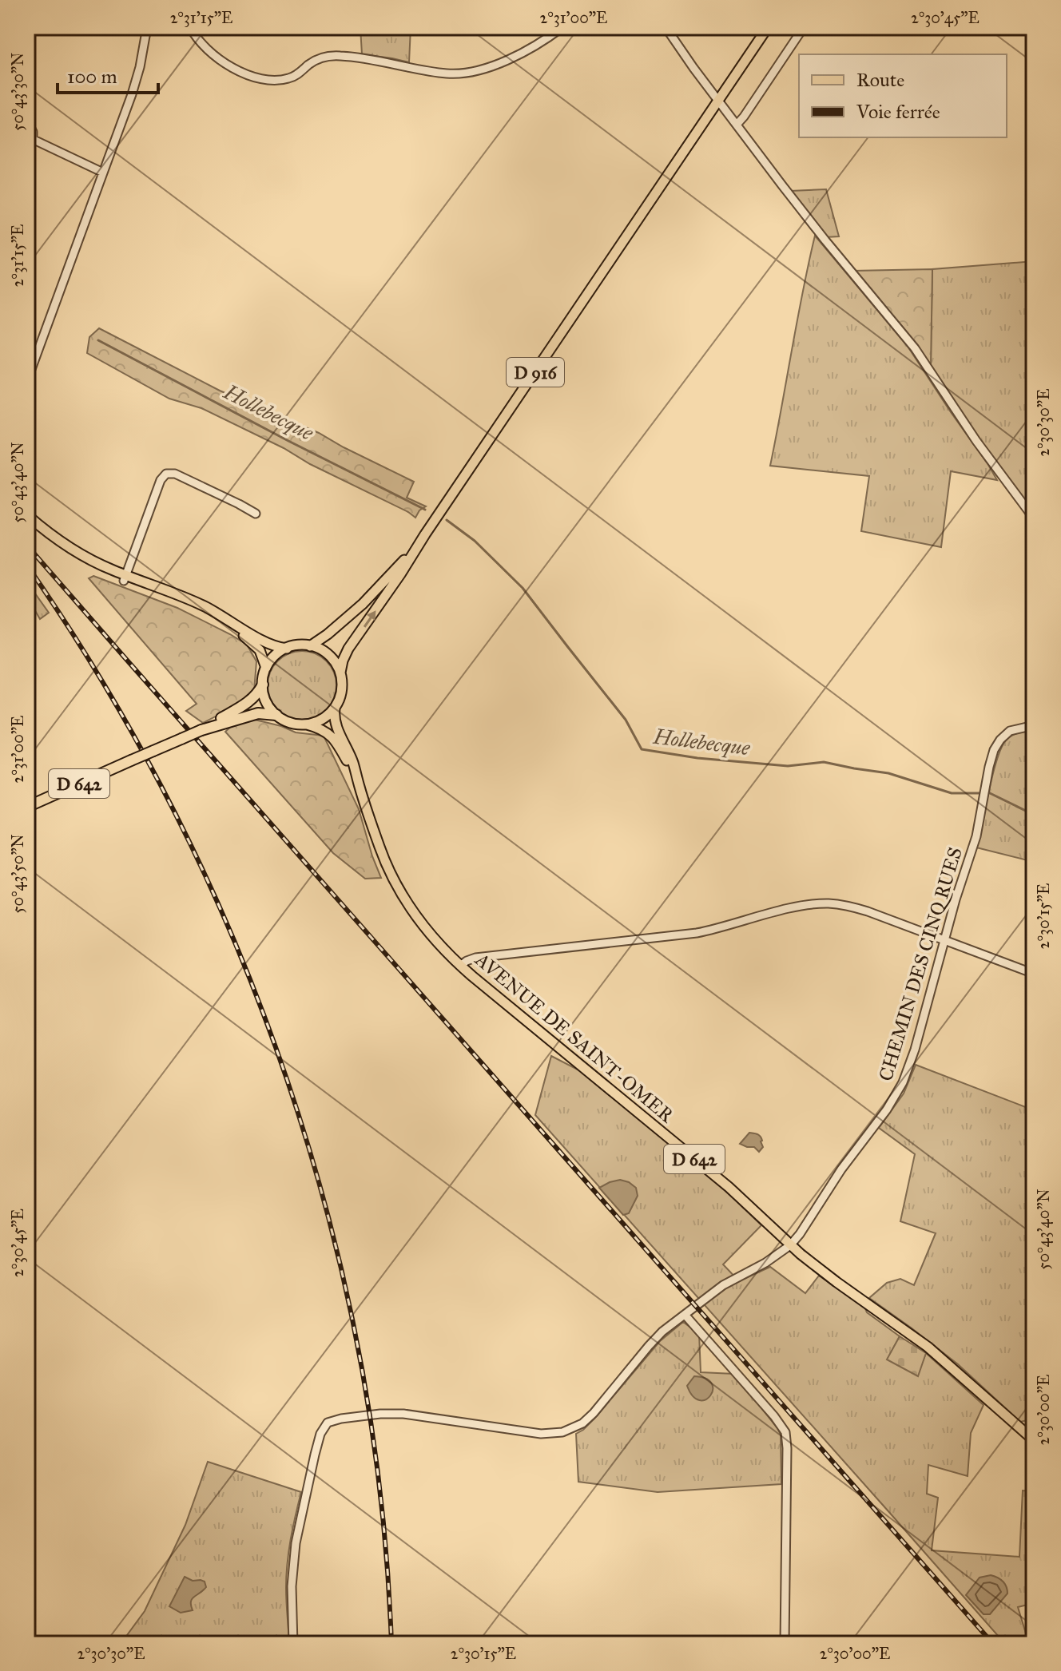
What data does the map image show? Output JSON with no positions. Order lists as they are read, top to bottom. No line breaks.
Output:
{"streets":{"highway":["D 642"],"main road":["D 916","AVENUE DE SAINT-OMER"],"street":["CHEMIN DES CINQ RUES"]},"crossings":[["D 916","AVENUE DE SAINT-OMER"],["CHEMIN DES CINQ RUES","AVENUE DE SAINT-OMER"]],"water":["Hollebecque"],"legend":["Route","Voie ferrée"],"scale_bar":"100 m","coordinates":["2°31'15\"E","2°31'00\"E","2°30'45\"E","50°43'30\"N","2°30'30\"E","50°43'40\"N","50°43'50\"N","2°30'15\"E","2°30'00\"E"]}
